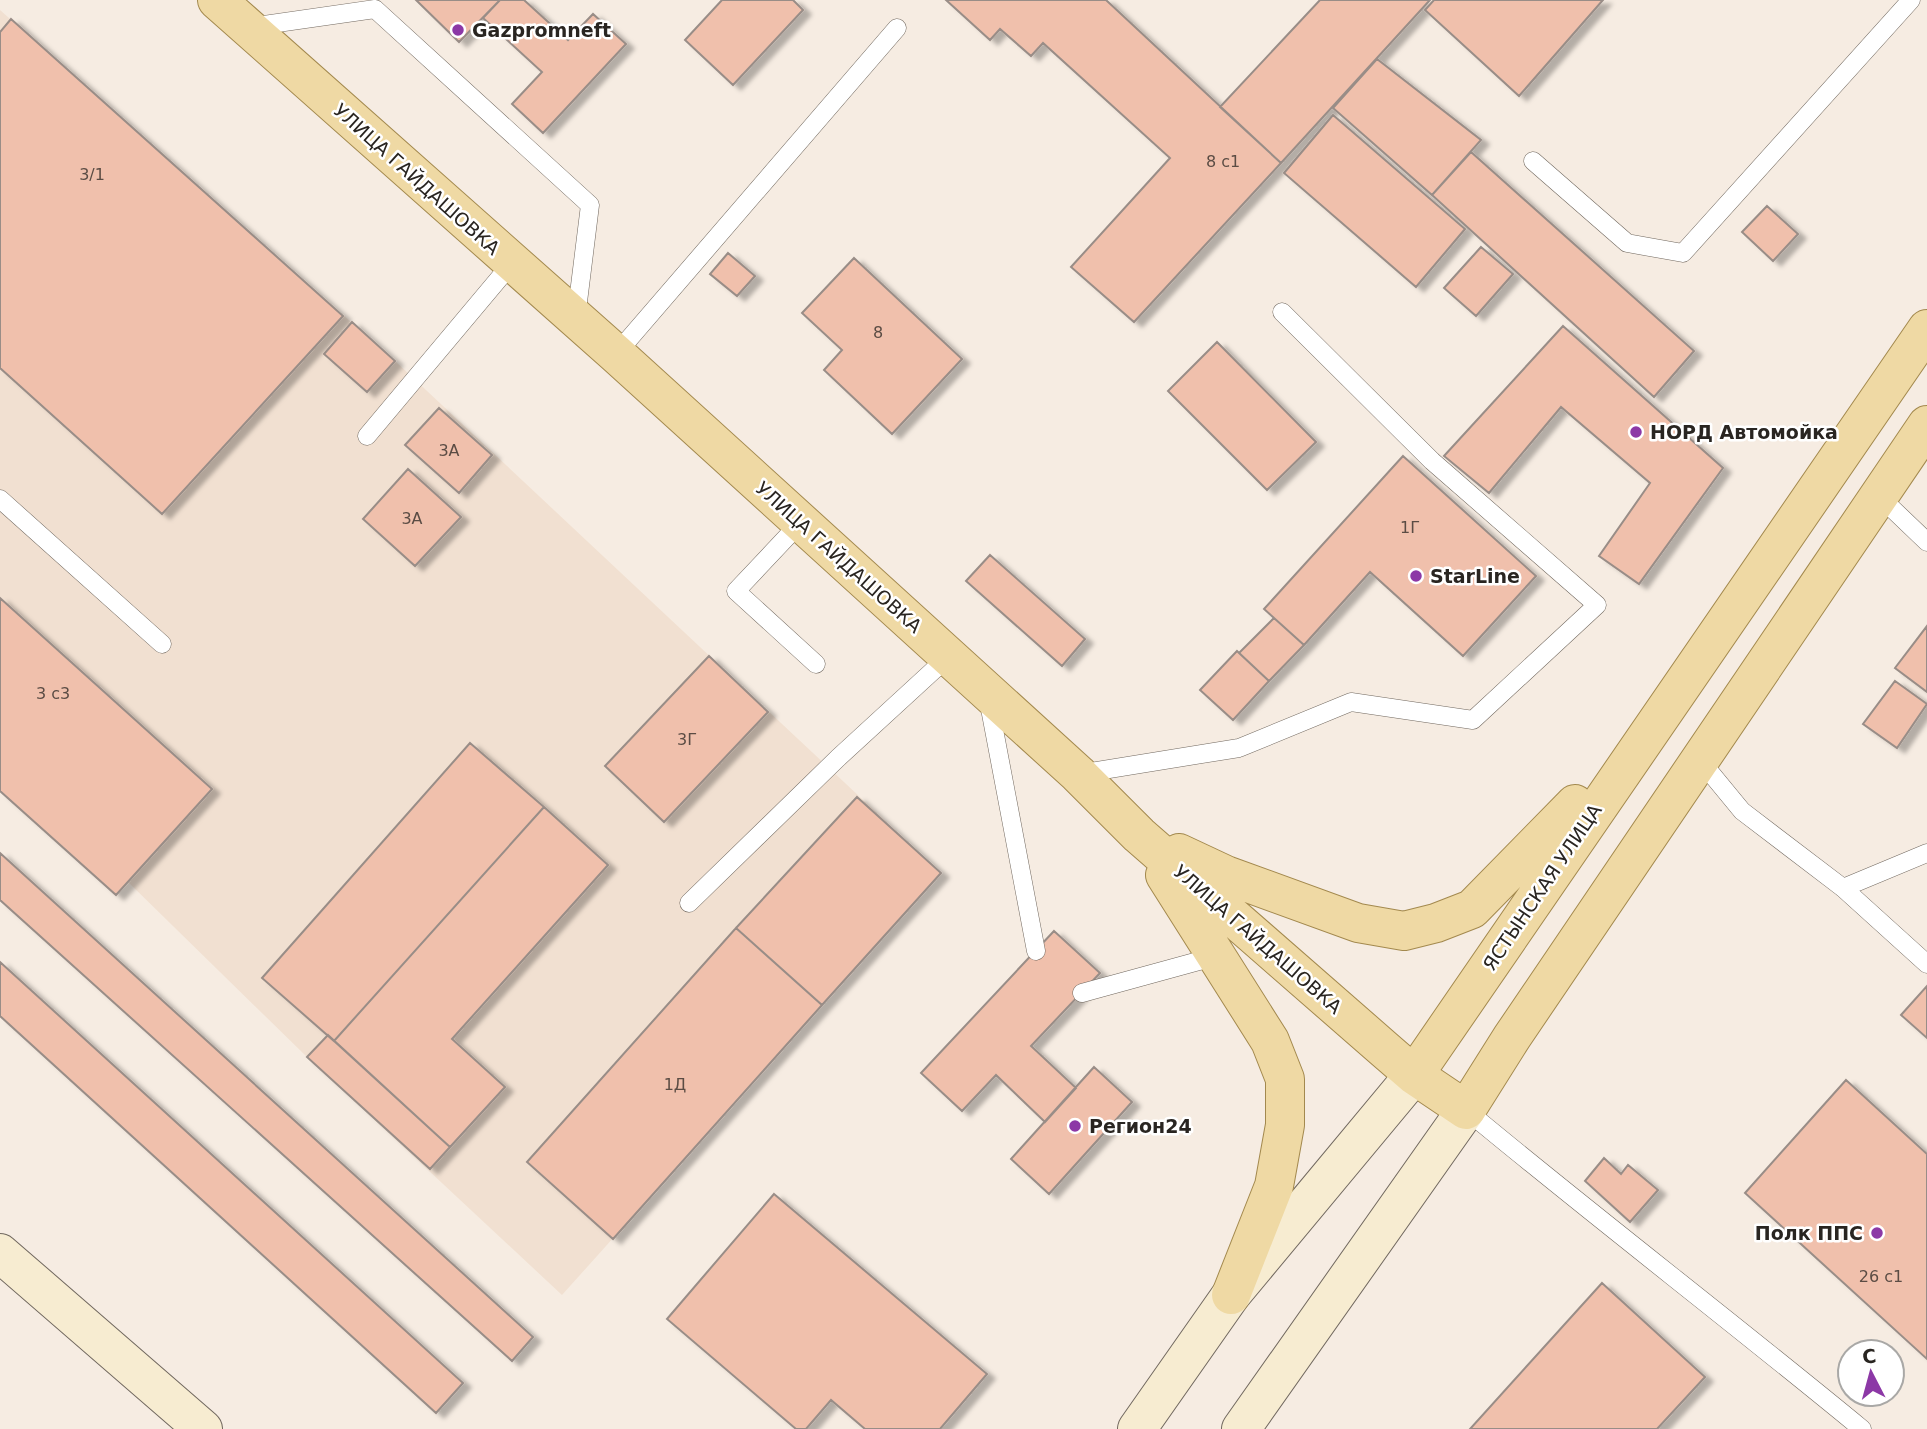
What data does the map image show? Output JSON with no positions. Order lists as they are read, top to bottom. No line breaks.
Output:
{"streets":{"main road":["УЛИЦА ГАЙДАШОВКА","ЯСТЫНСКАЯ УЛИЦА"]},"crossings":[["УЛИЦА ГАЙДАШОВКА","ЯСТЫНСКАЯ УЛИЦА"]],"places":["Gazpromneft","НОРД Автомойка","StarLine","Регион24","Полк ППС"],"house_numbers":["8 с1","3/1","8","3А","3А","1Г","3 с3","3Г","1Д","26 с1"],"north":"top"}
